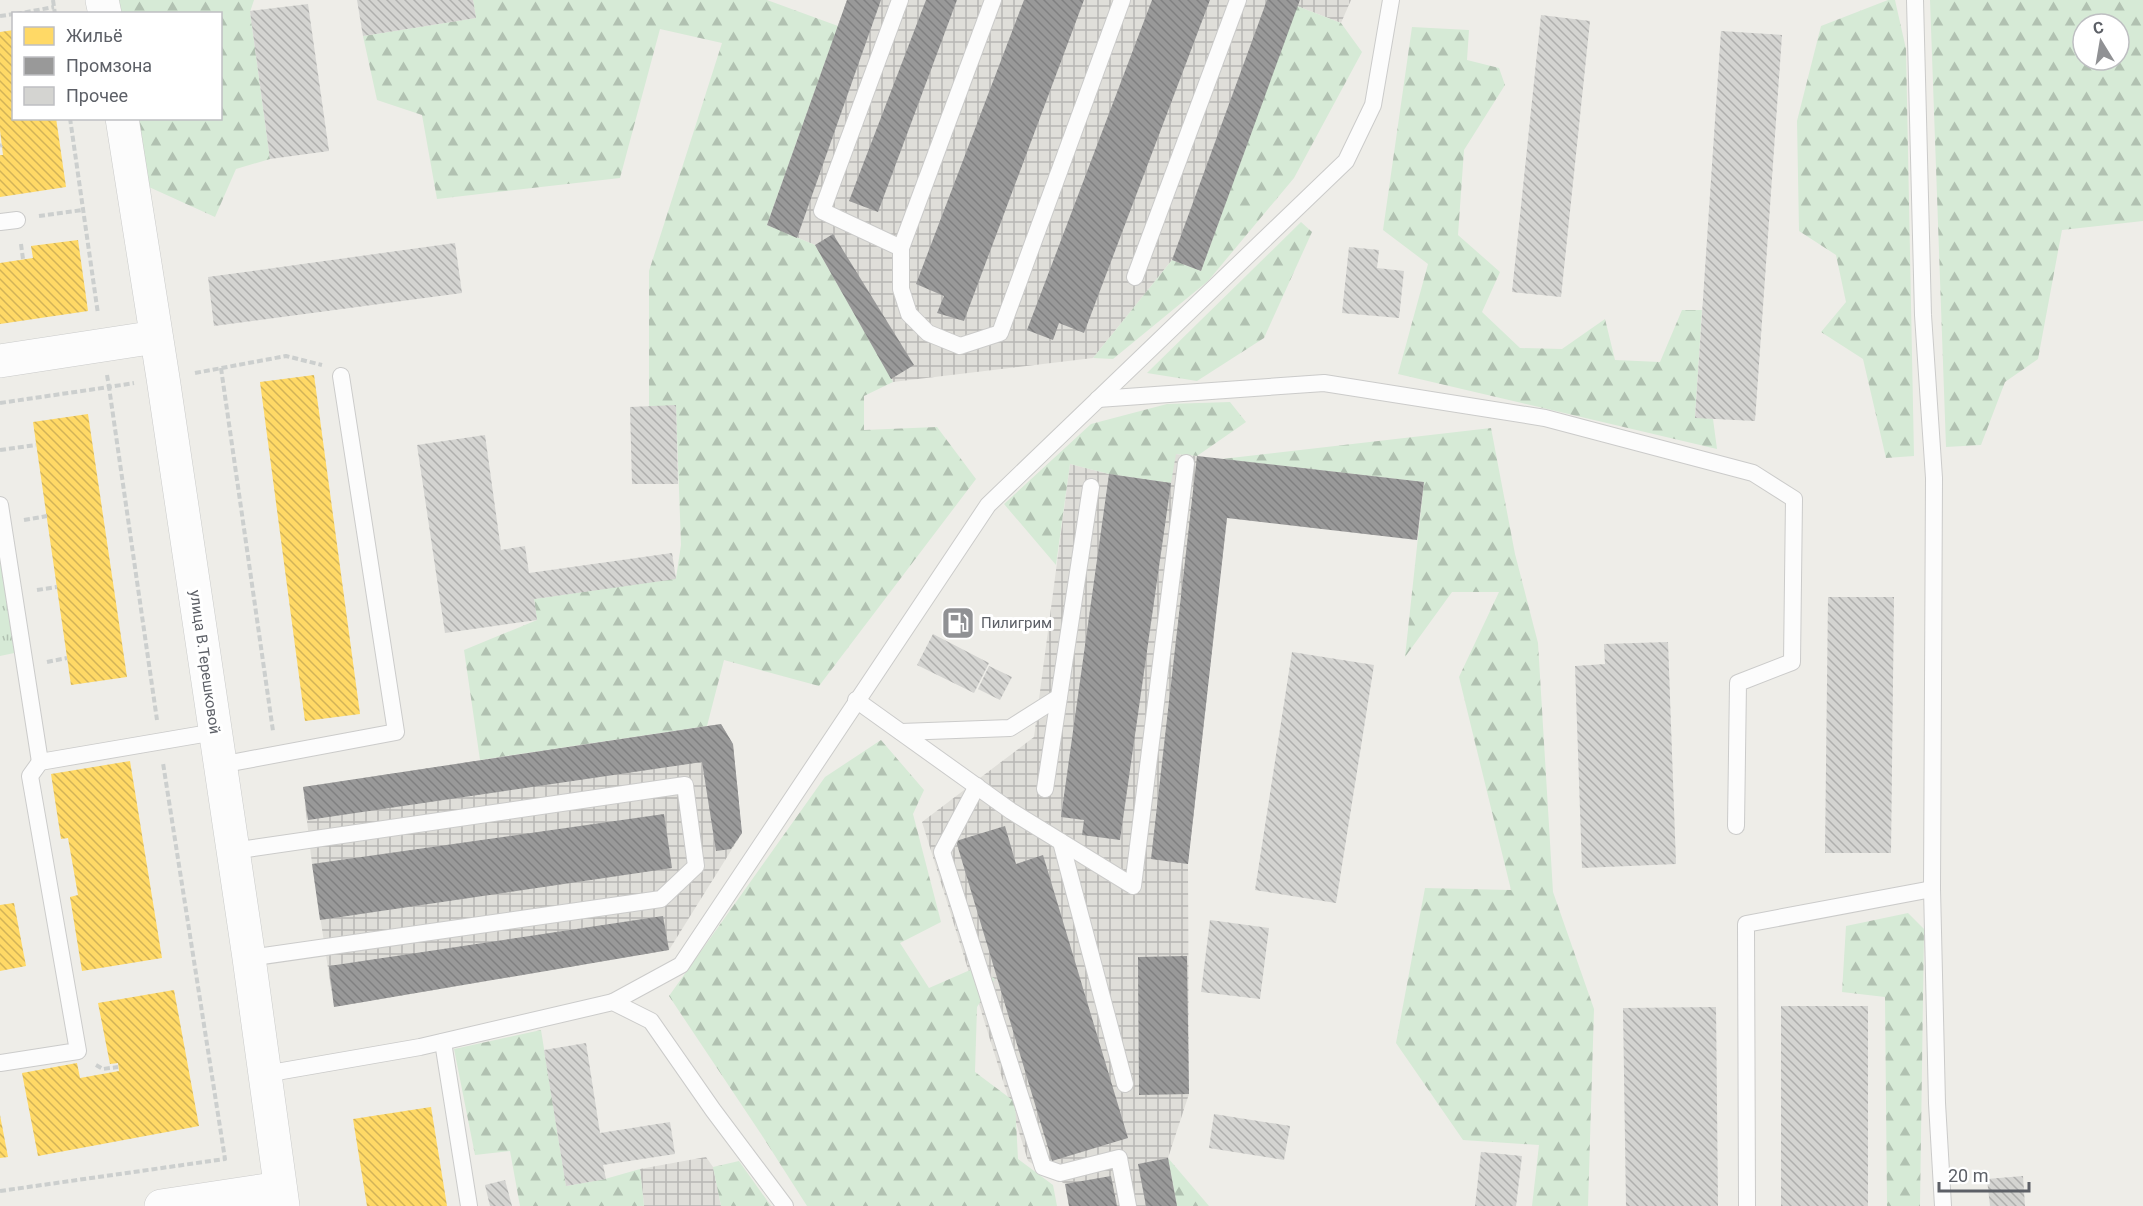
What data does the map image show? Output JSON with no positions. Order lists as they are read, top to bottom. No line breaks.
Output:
{"streets":{"main road":["улица В.Терешковой"]},"places":{"fuel station":["Пилигрим"]},"legend":["Жильё","Промзона","Прочее"],"scale_bar":"20 m","north":"top"}
